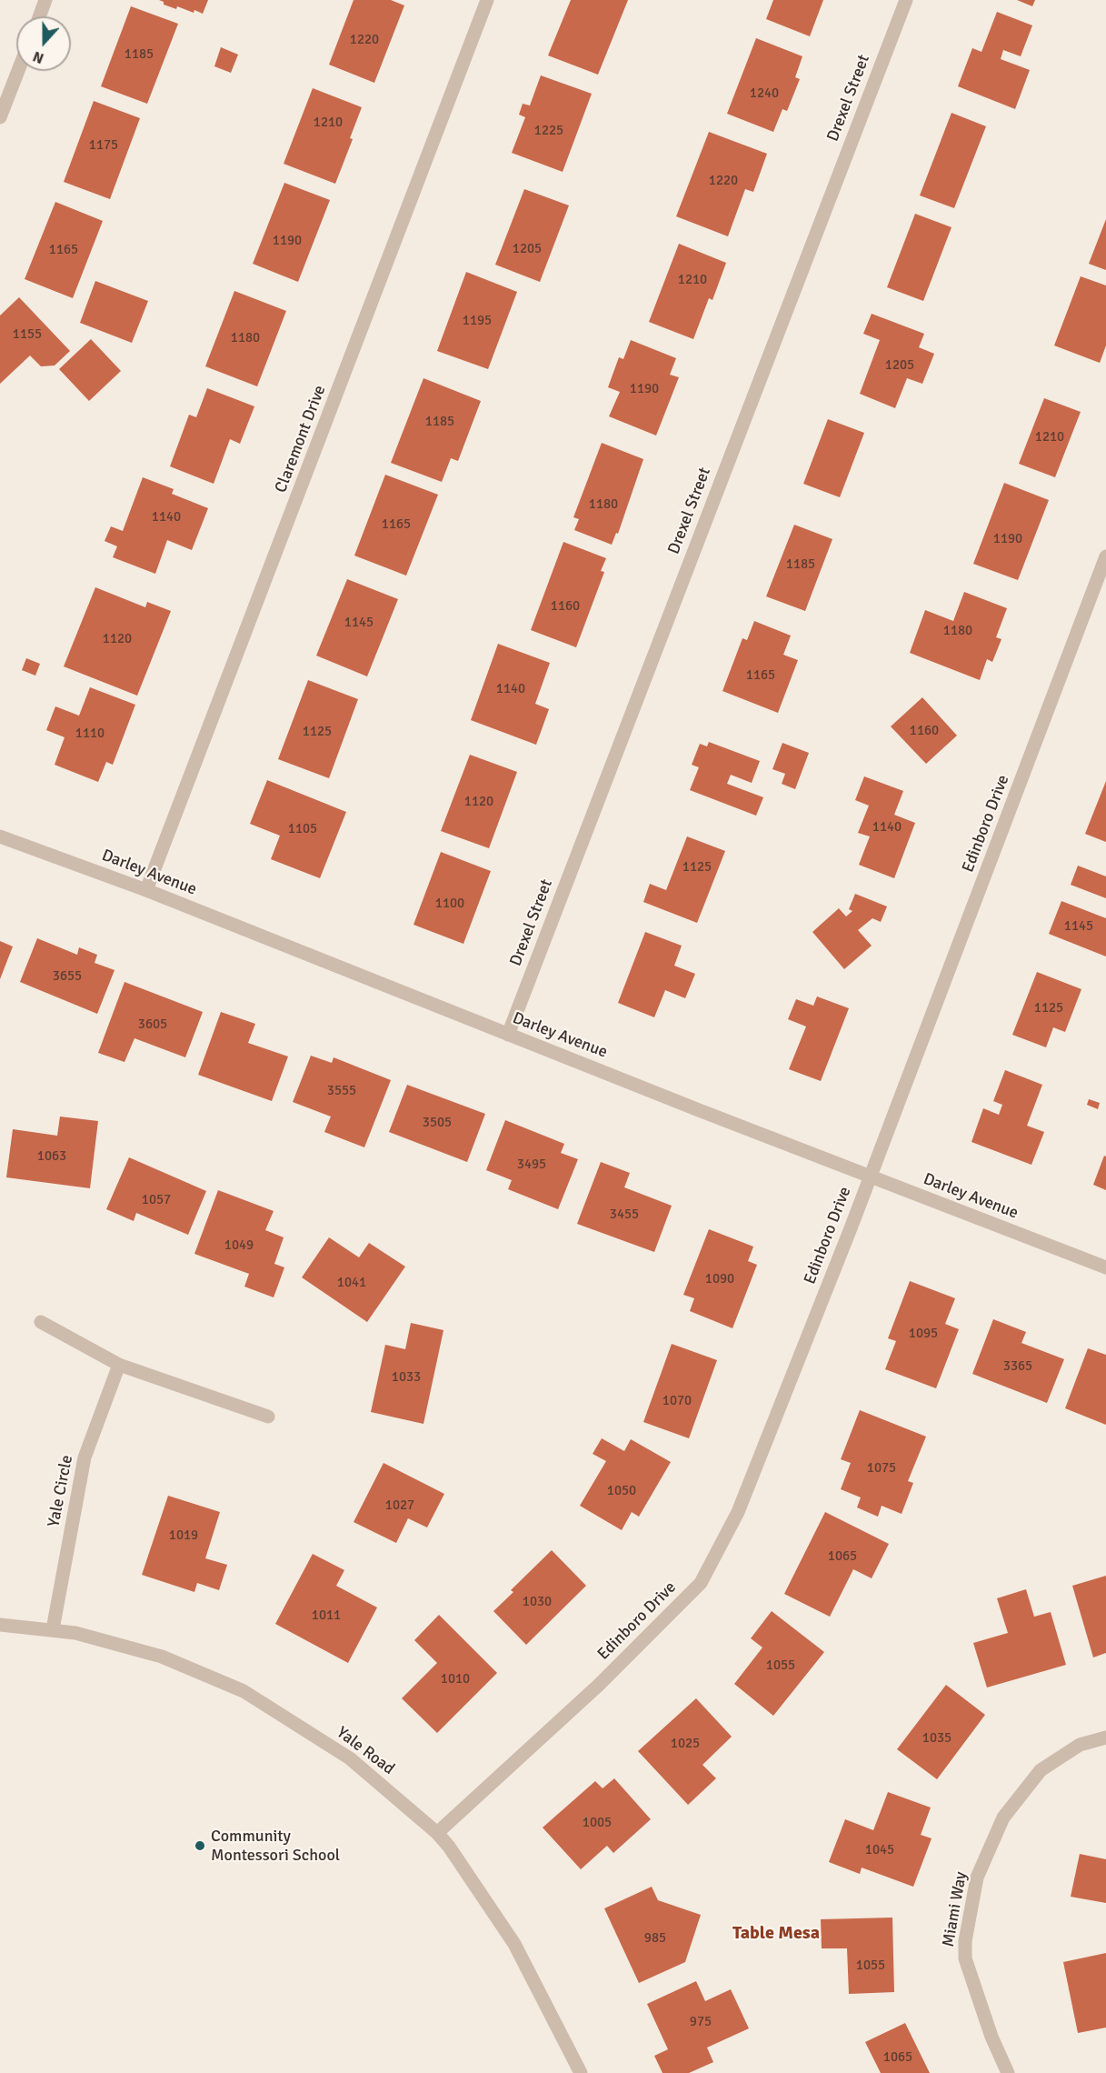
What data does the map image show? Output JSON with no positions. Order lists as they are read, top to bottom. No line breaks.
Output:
{"streets":{"street":["Drexel Street","Claremont Drive","Edinboro Drive","Darley Avenue","Yale Circle","Yale Road","Miami Way"]},"crossings":[["Drexel Street","Darley Avenue"],["Claremont Drive","Darley Avenue"],["Edinboro Drive","Darley Avenue"],["Edinboro Drive","Yale Road"],["Yale Circle","Yale Road"]],"districts":["Table Mesa"],"places":["Community Montessori School"],"house_numbers":["1220","1185","1240","1210","1225","1175","1220","1190","1205","1165","1210","1195","1155","1180","1205","1190","1185","1210","1180","1140","1165","1190","1185","1160","1145","1180","1120","1165","1140","1160","1125","1110","1120","1140","1105","1125","1100","1145","3655","1125","3605","3555","3505","1063","3495","1057","3455","1049","1090","1041","1095","3365","1033","1070","1075","1050","1027","1019","1065","1030","1011","1055","1010","1035","1025","1005","1045","985","1055","975","1065"],"north":"bottom"}
